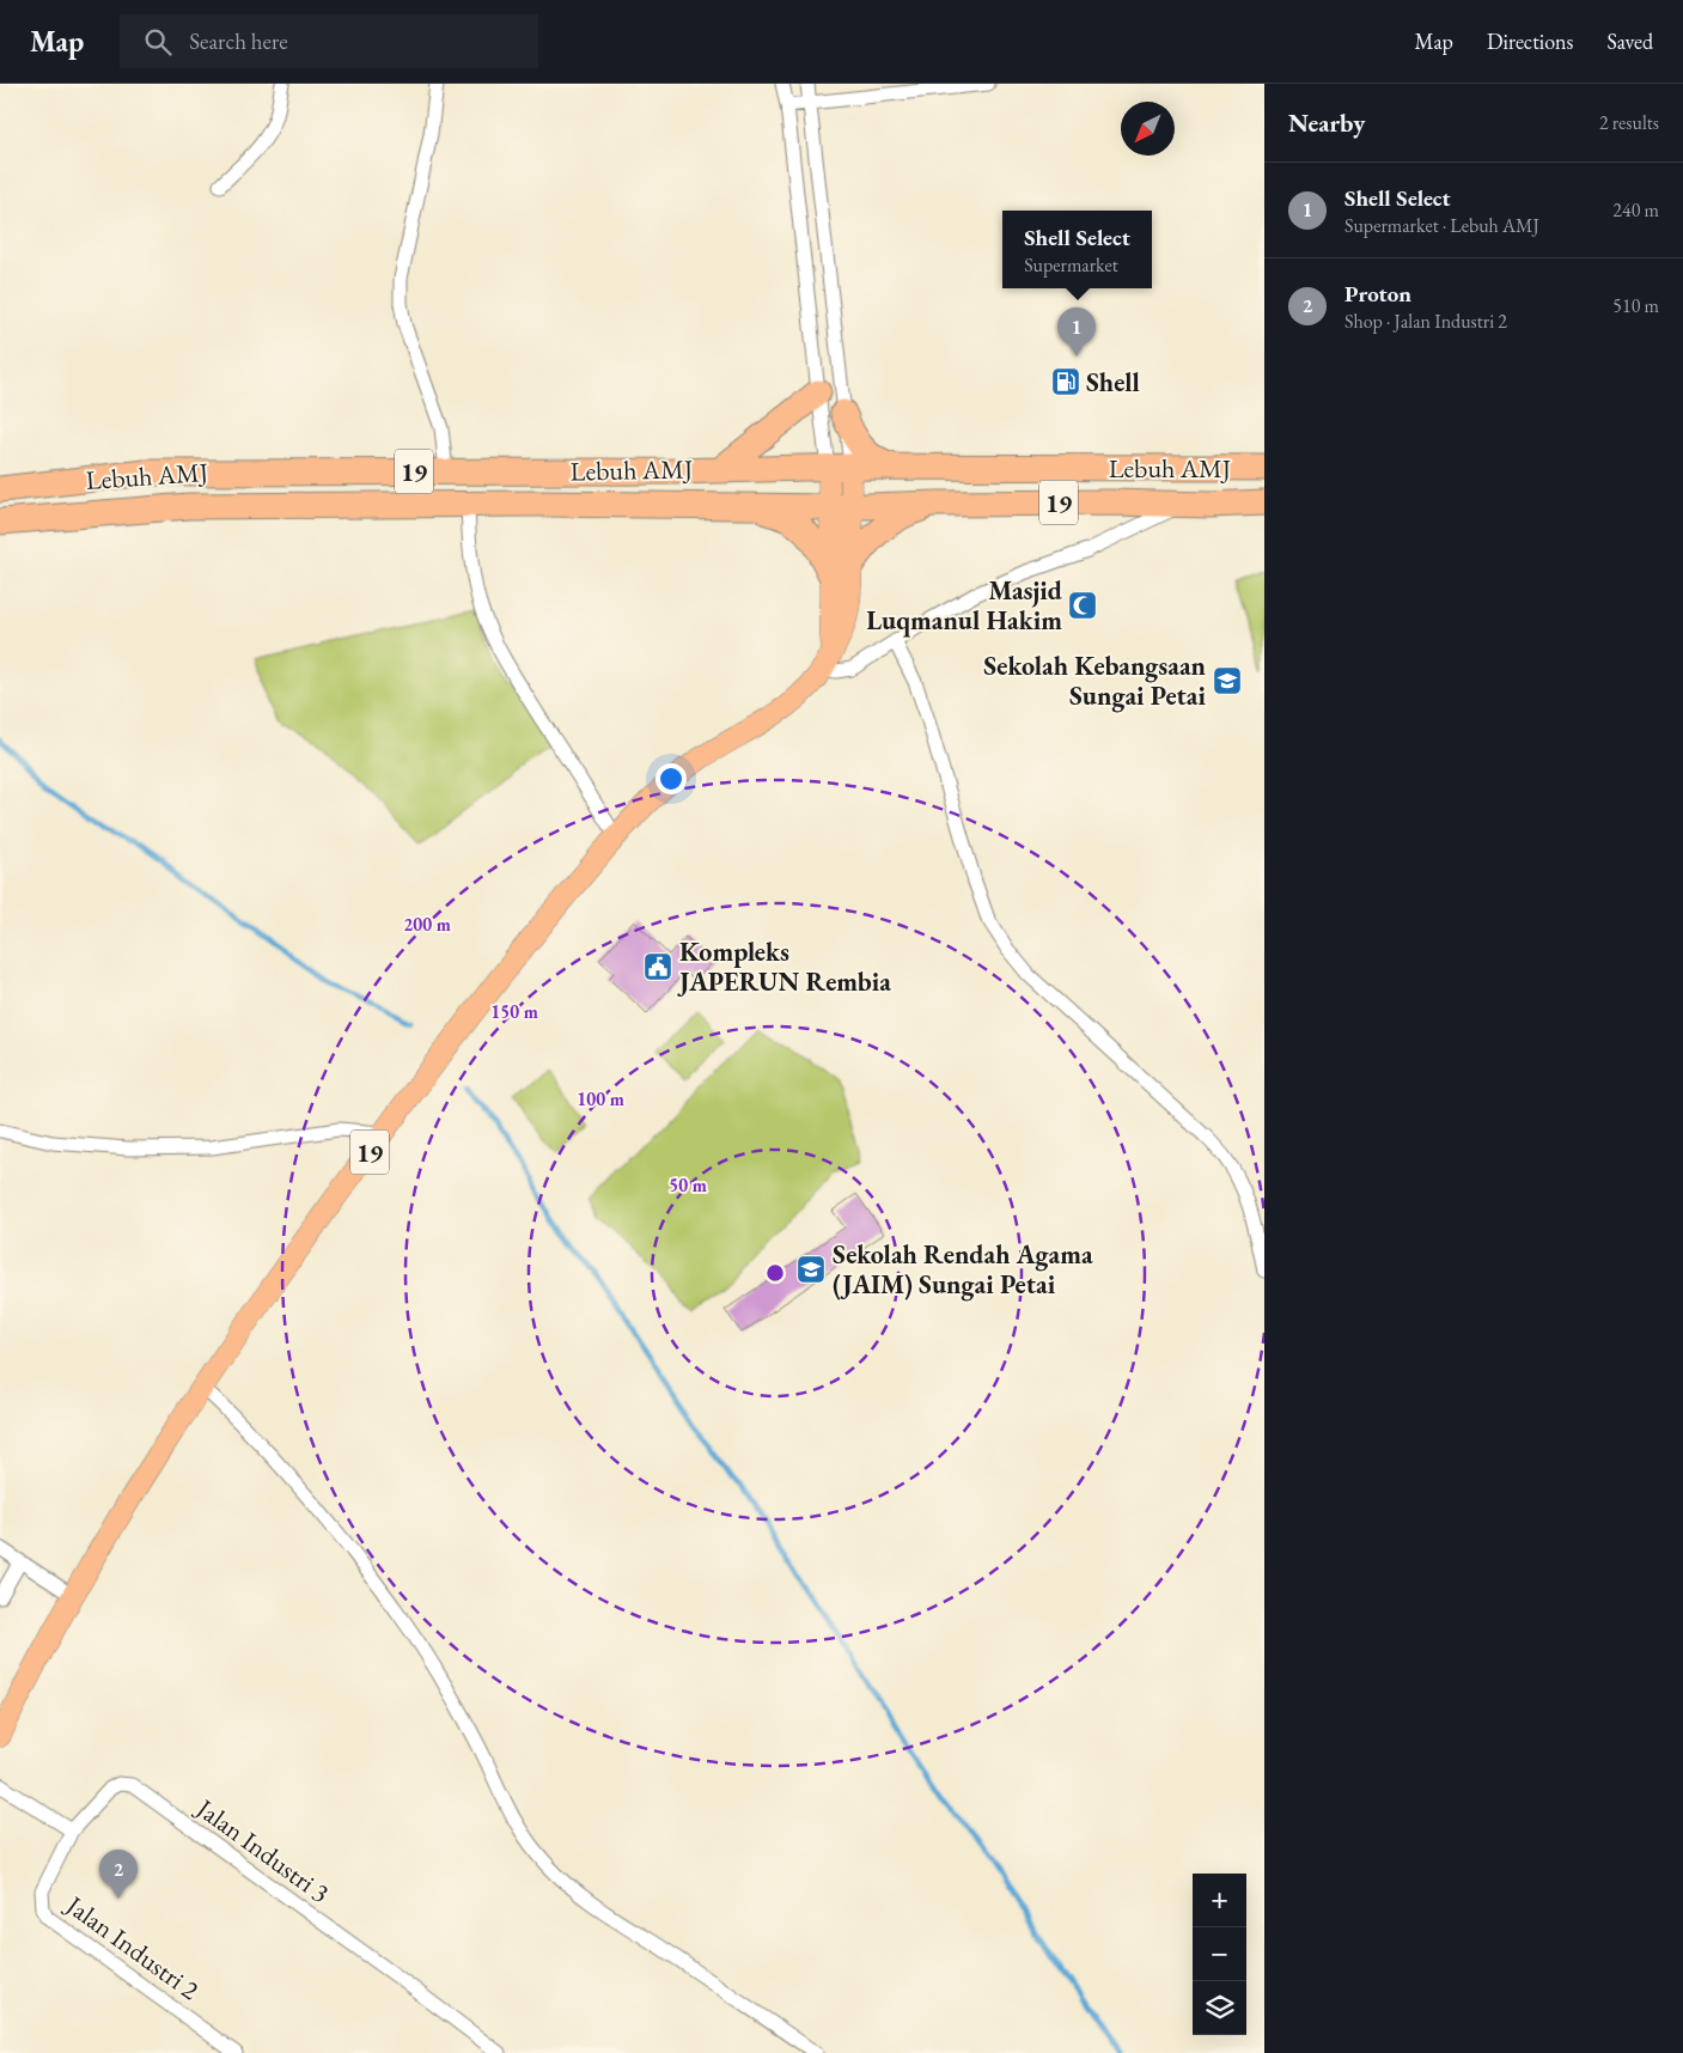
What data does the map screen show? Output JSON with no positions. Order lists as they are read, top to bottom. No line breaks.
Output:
{"streets":{"highway":["Lebuh AMJ","19"],"street":["Jalan Industri 3","Jalan Industri 2"]},"crossings":[["Lebuh AMJ","19"],["Jalan Industri 3","Jalan Industri 2"]],"places":{"fuel station":["Shell"],"mosque":["Masjid Luqmanul Hakim"],"school or university":["Sekolah Kebangsaan Sungai Petai","Sekolah Rendah Agama (JAIM) Sungai Petai"],"public building":["Kompleks JAPERUN Rembia"]},"north":"bottom left","page":{"header":"Map","search":"Search here","nav":["Map","Directions","Saved"],"heading":["Nearby","2 results"],"list":[{"mark":"1","name":"Shell Select","note":"Supermarket · Lebuh AMJ","value":"240 m"},{"mark":"2","name":"Proton","note":"Shop · Jalan Industri 2","value":"510 m"}],"popup":["Shell Select","Supermarket"],"pins":["1","2"],"map_buttons":["+","−"]},"rings":["200 m","150 m","100 m","50 m"]}
